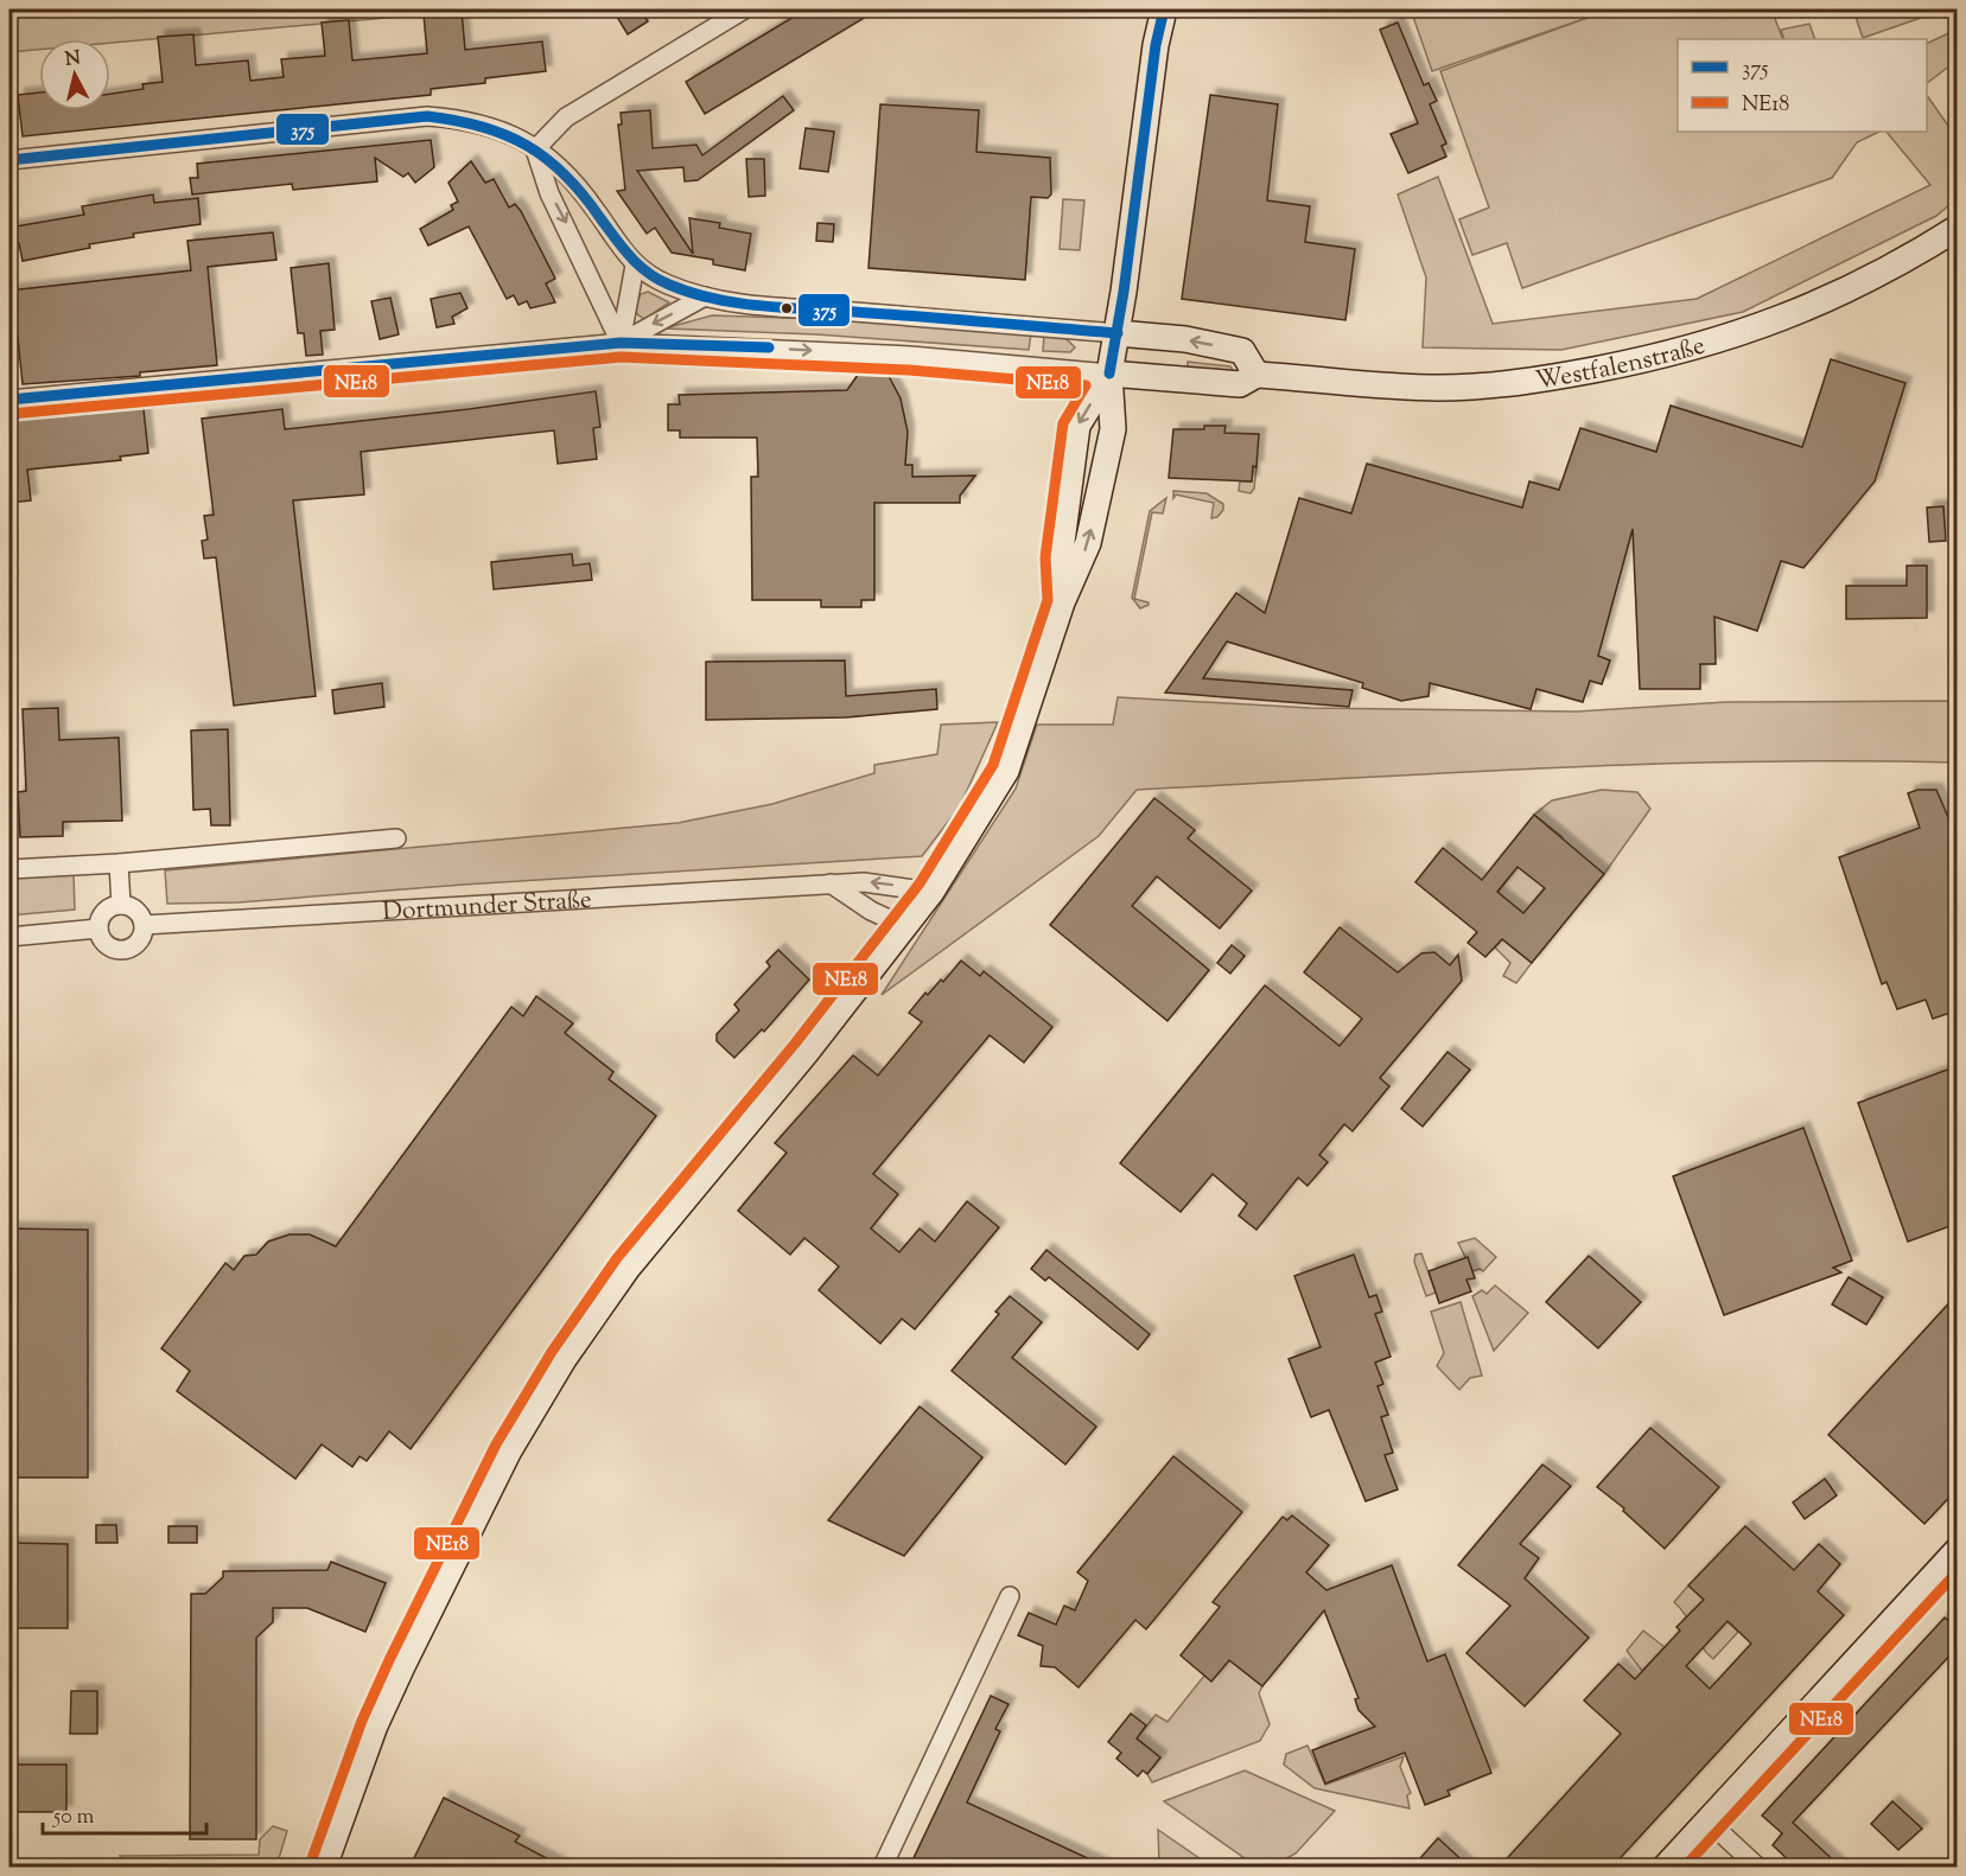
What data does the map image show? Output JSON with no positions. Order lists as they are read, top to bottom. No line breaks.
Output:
{"streets":{"main road":["Westfalenstraße"],"street":["Dortmunder Straße"]},"lines":["transit line 375","transit line NE18"],"legend":["375","NE18"],"scale_bar":"50 m","north":"top"}
